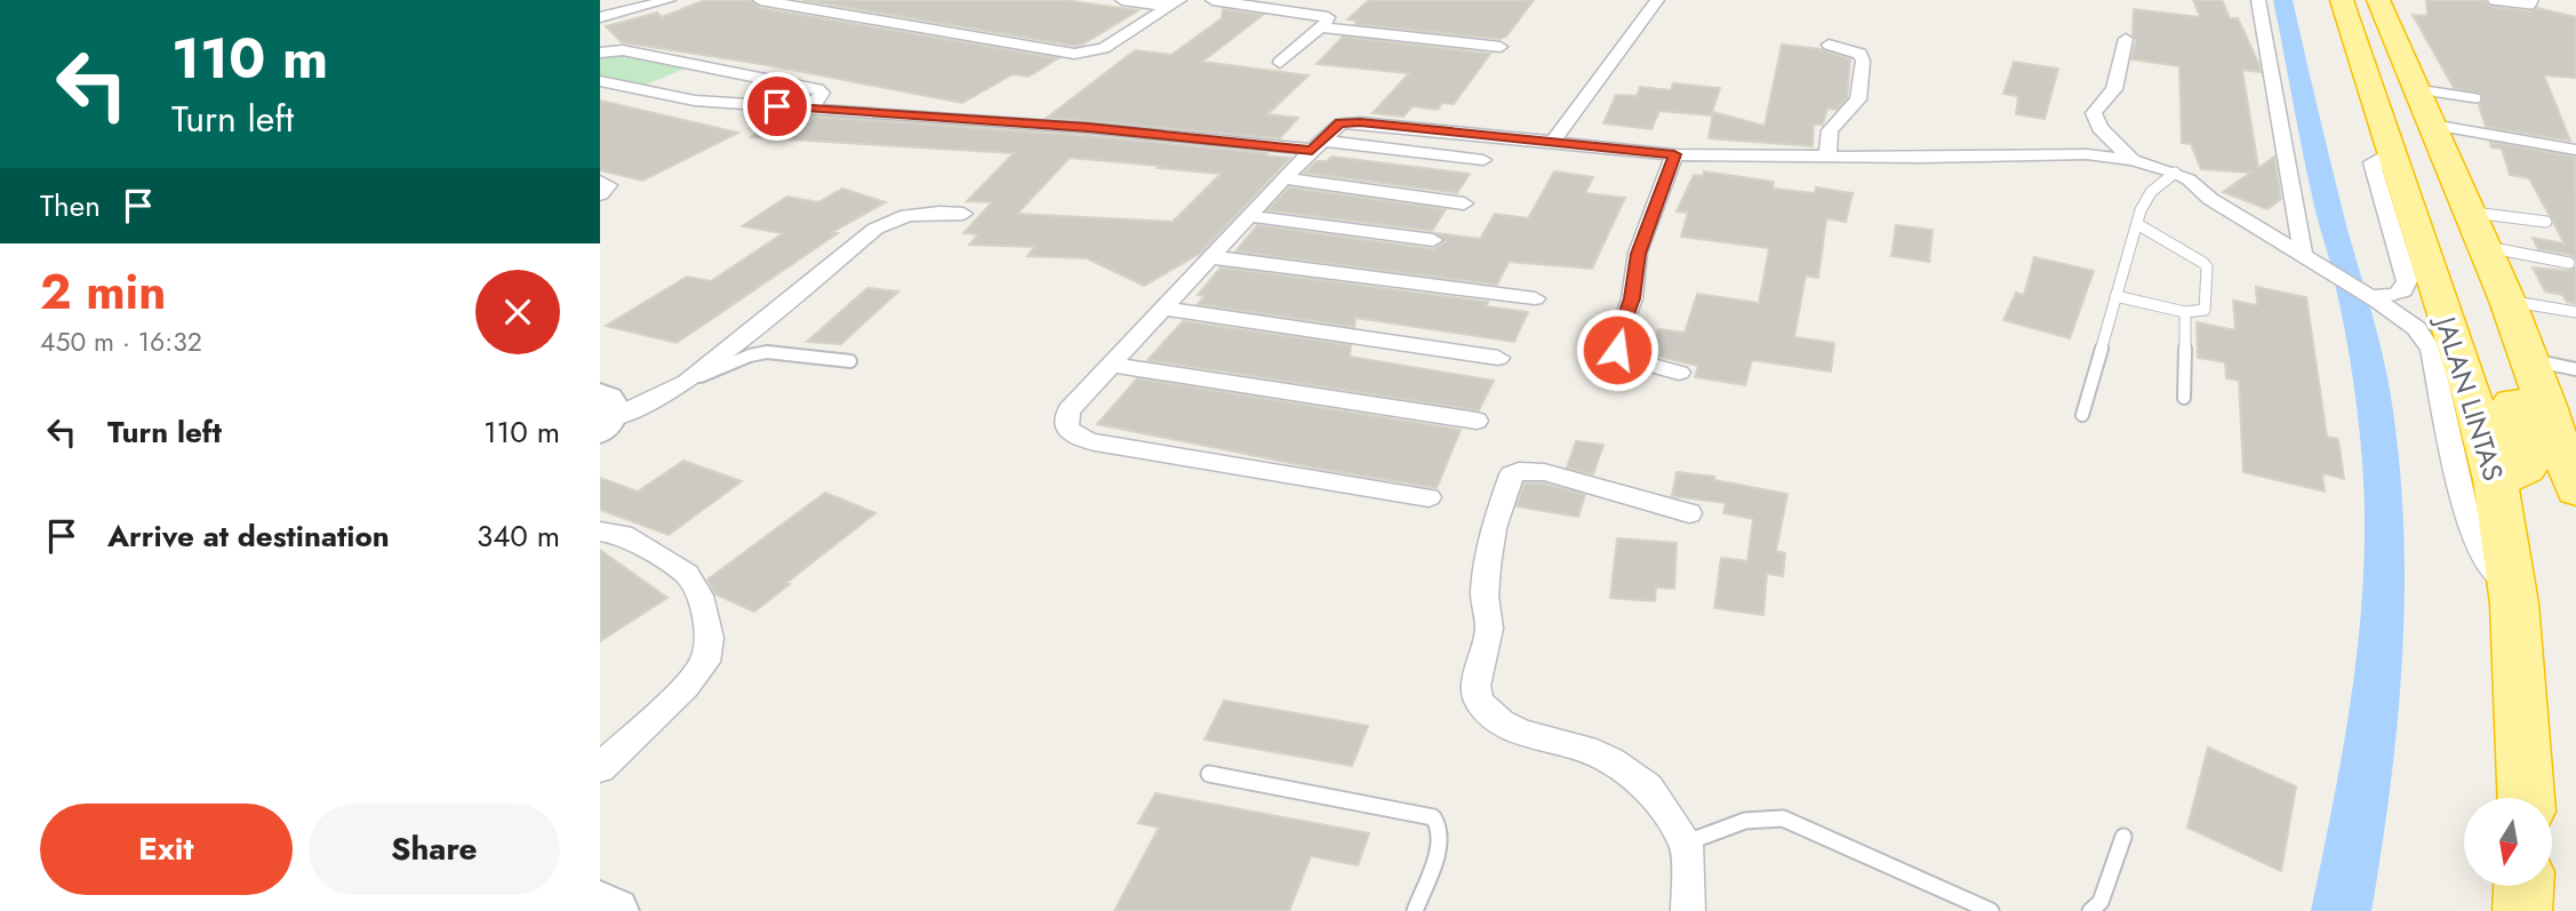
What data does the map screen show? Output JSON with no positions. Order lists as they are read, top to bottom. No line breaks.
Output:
{"streets":{"highway":["JALAN LINTAS"]},"north":"bottom","page":{"turn":["110 m","Turn left"],"then":"Then","heading":["2 min","450 m · 16:32"],"list":[{"name":"Turn left","value":"110 m"},{"name":"Arrive at destination","value":"340 m"}],"buttons":["Exit","Share"]}}
